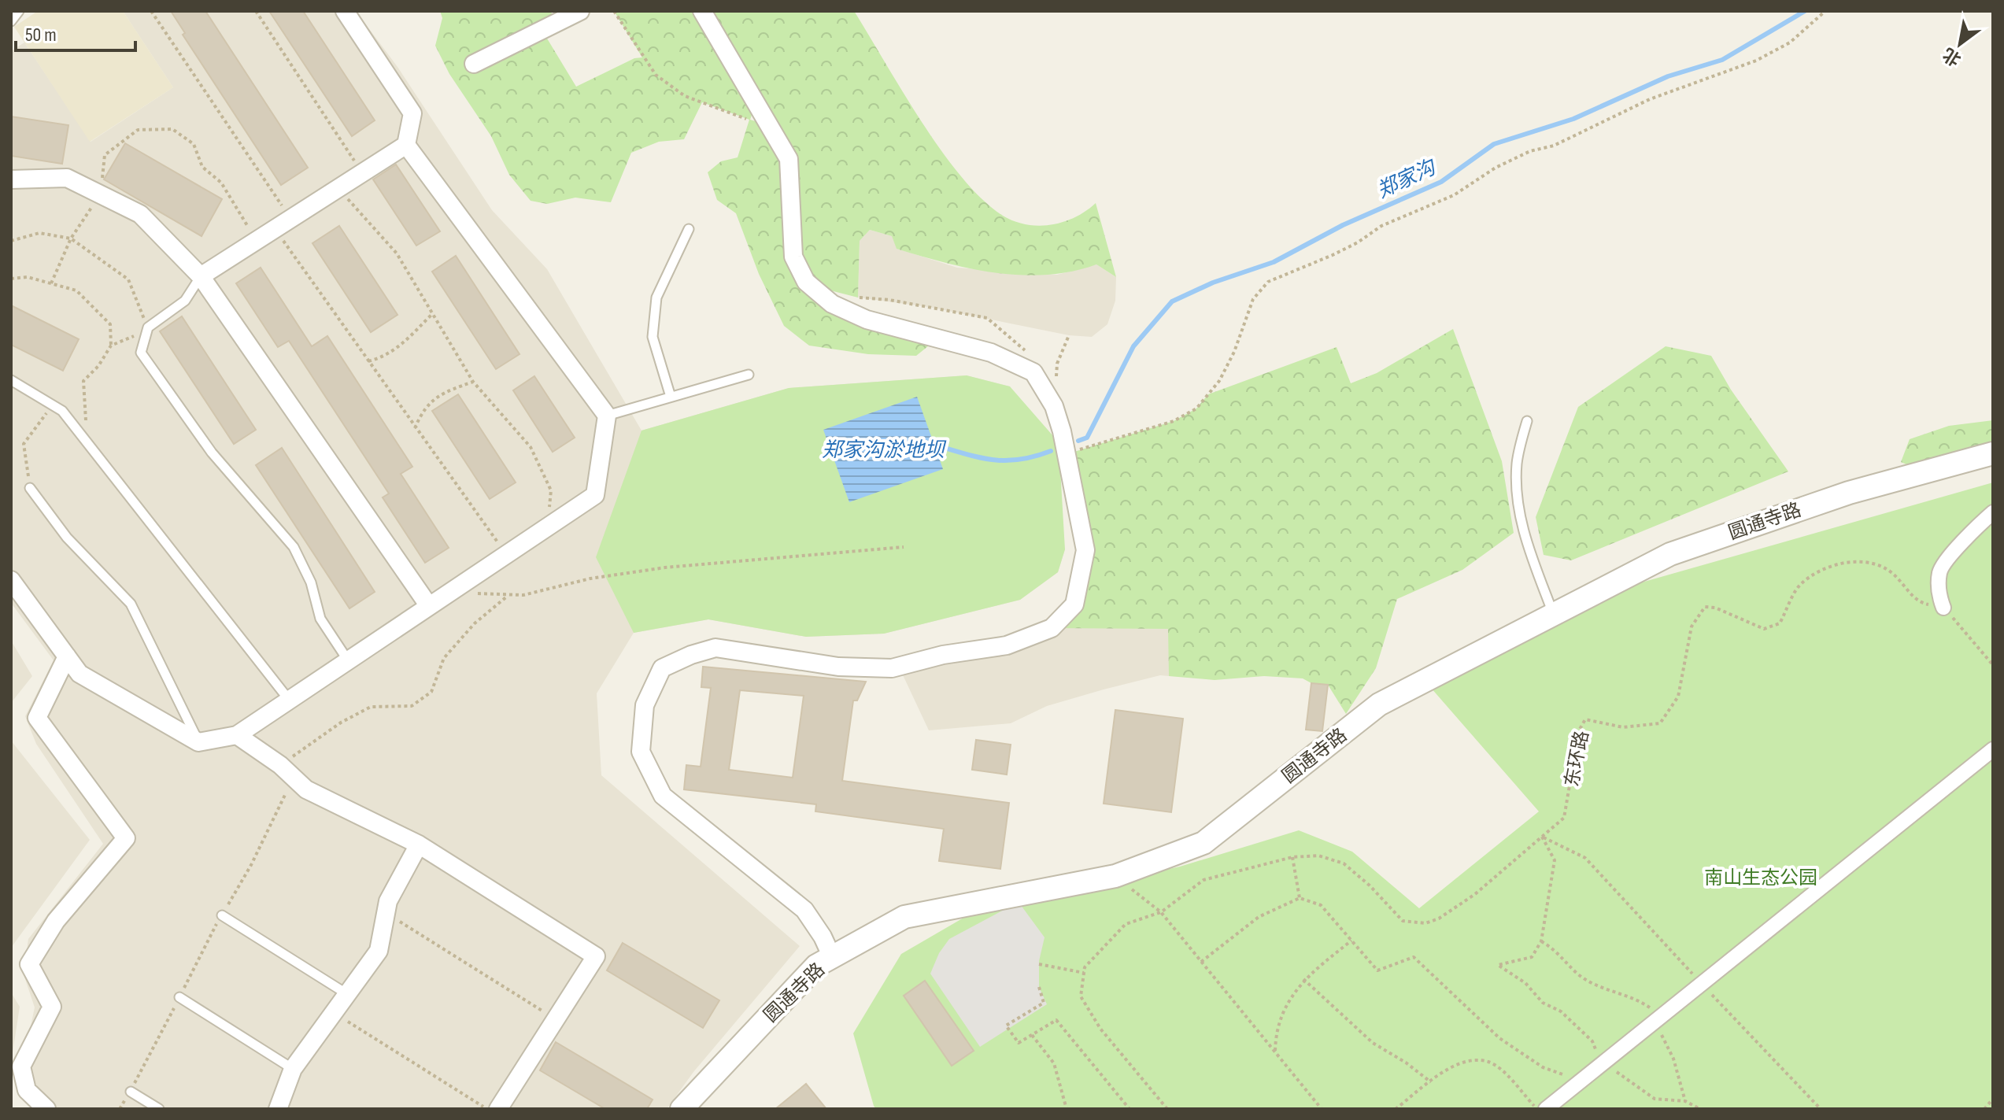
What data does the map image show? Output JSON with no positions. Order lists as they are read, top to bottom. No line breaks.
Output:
{"streets":{"street":["圆通寺路"],"path":["东环路"]},"water":["郑家沟","郑家沟淤地坝"],"parks":["南山生态公园"],"scale_bar":"50 m","north":"bottom left"}
